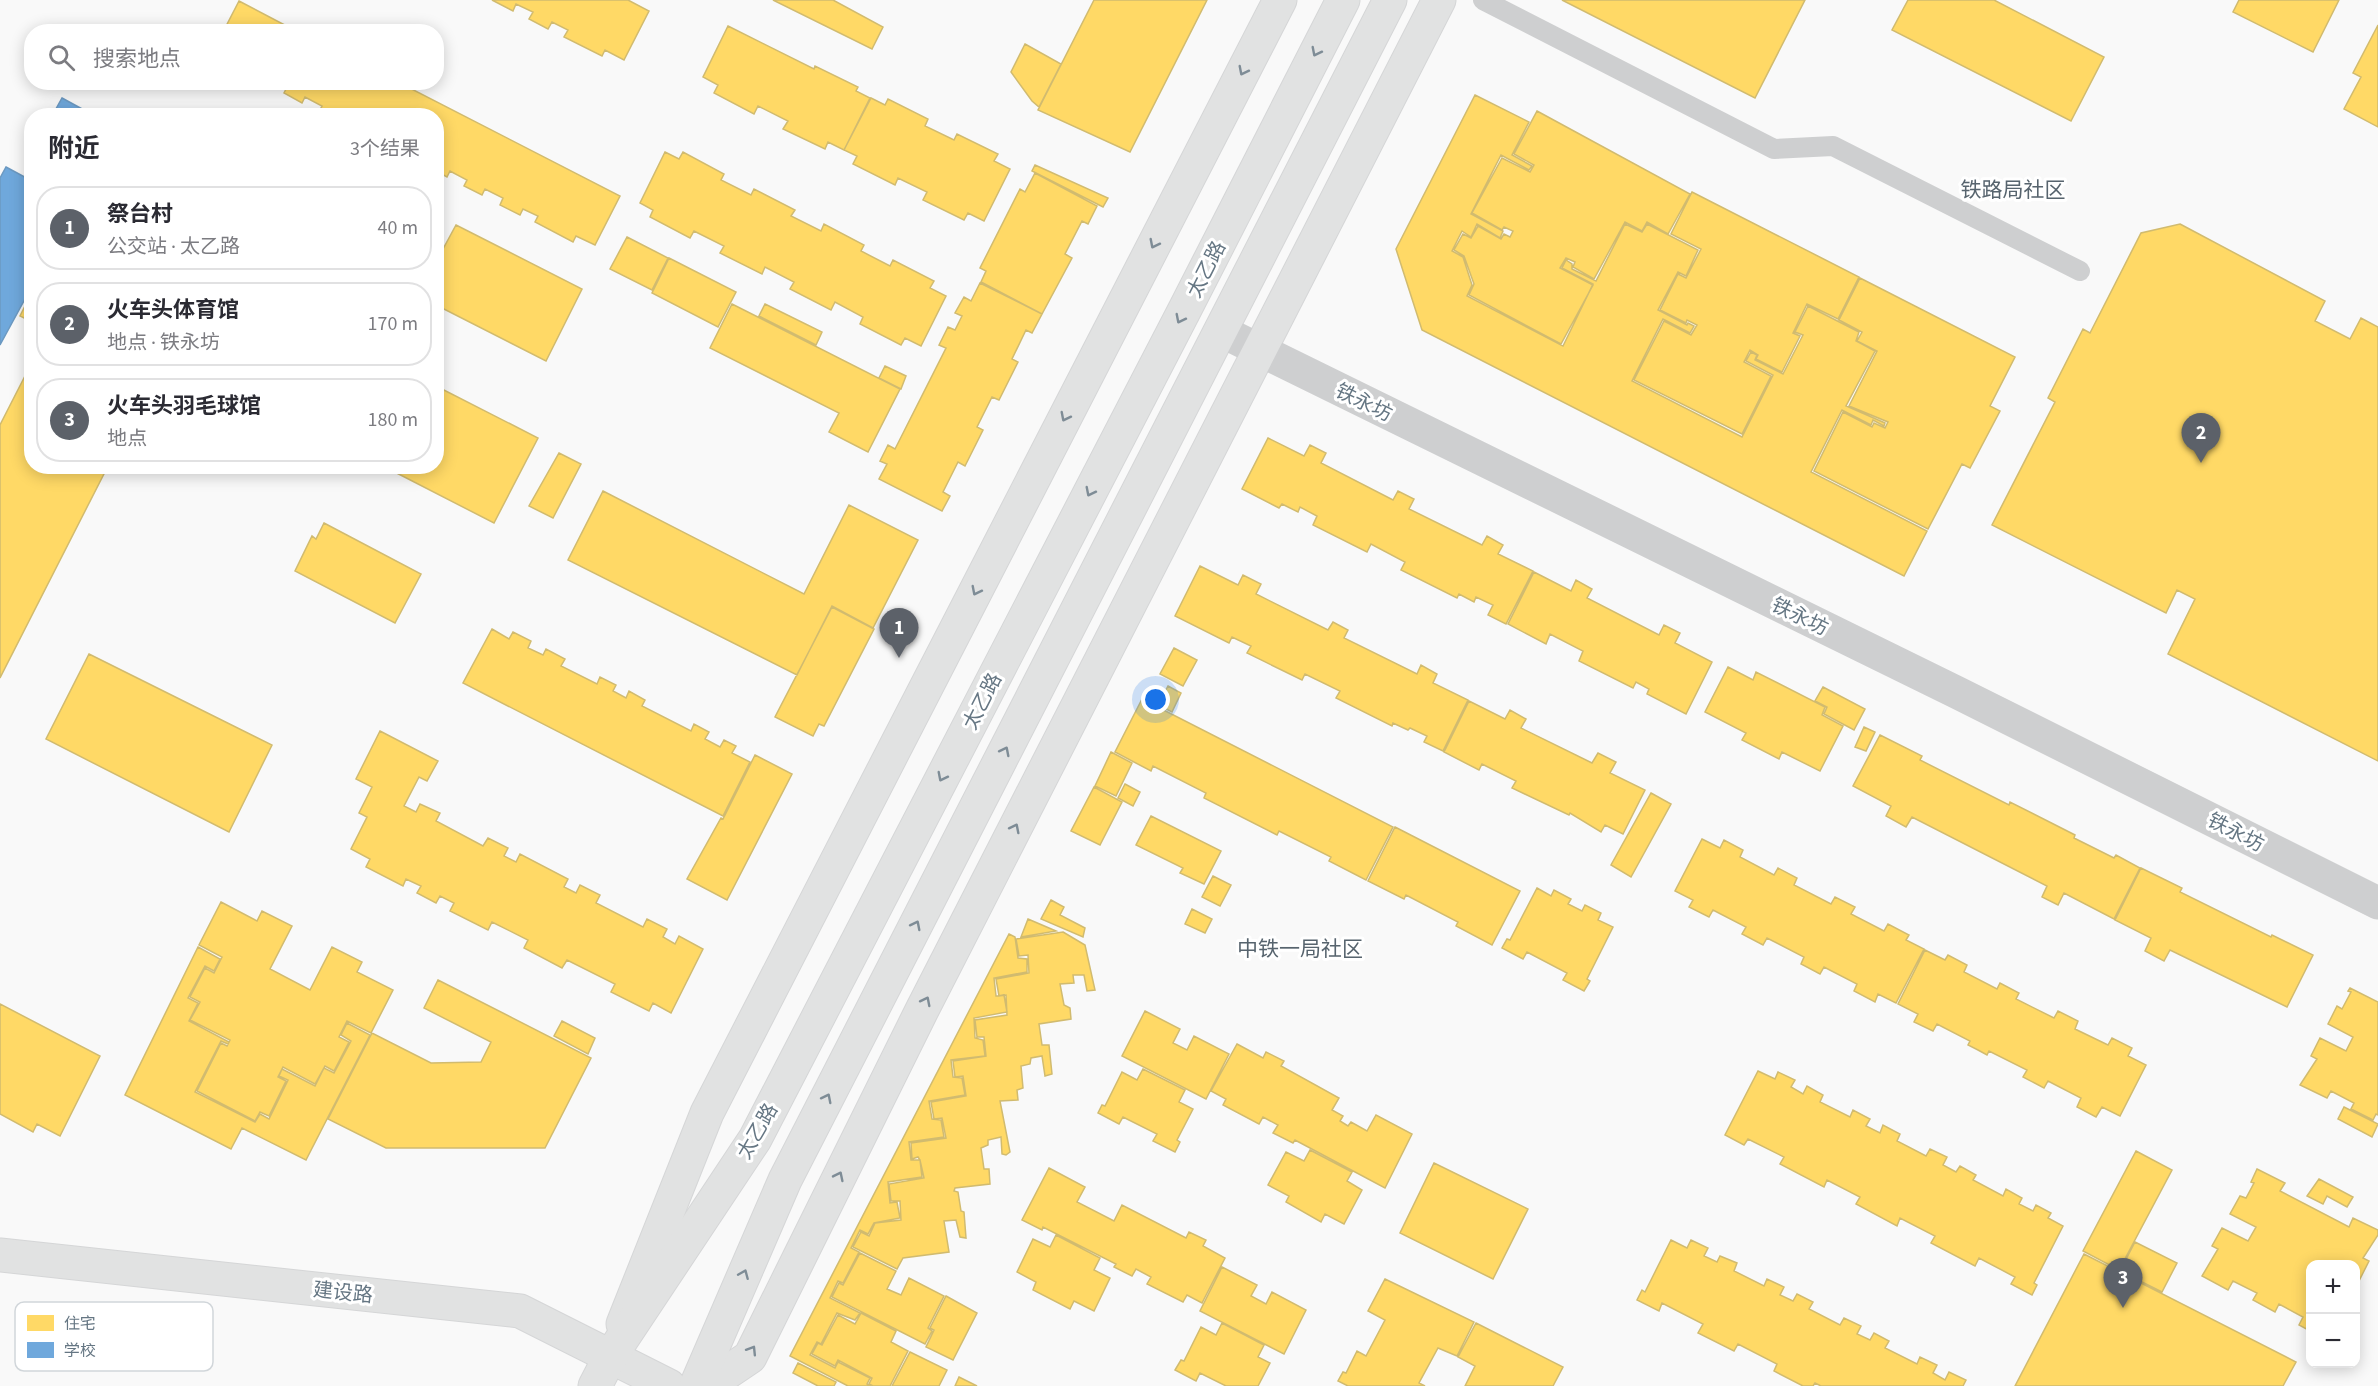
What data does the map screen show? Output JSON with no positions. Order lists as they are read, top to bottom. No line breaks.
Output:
{"streets":{"main road":["太乙路","建设路"],"street":["铁永坊"]},"crossings":[["太乙路","建设路"]],"districts":["铁路局社区","中铁一局社区"],"legend":["住宅","学校"],"page":{"search":"搜索地点","heading":["附近","3个结果"],"list":[{"mark":"1","name":"祭台村","note":"公交站 · 太乙路","value":"40 m"},{"mark":"2","name":"火车头体育馆","note":"地点 · 铁永坊","value":"170 m"},{"mark":"3","name":"火车头羽毛球馆","note":"地点","value":"180 m"}],"pins":["2","1","3"],"map_buttons":["+","−"]}}
